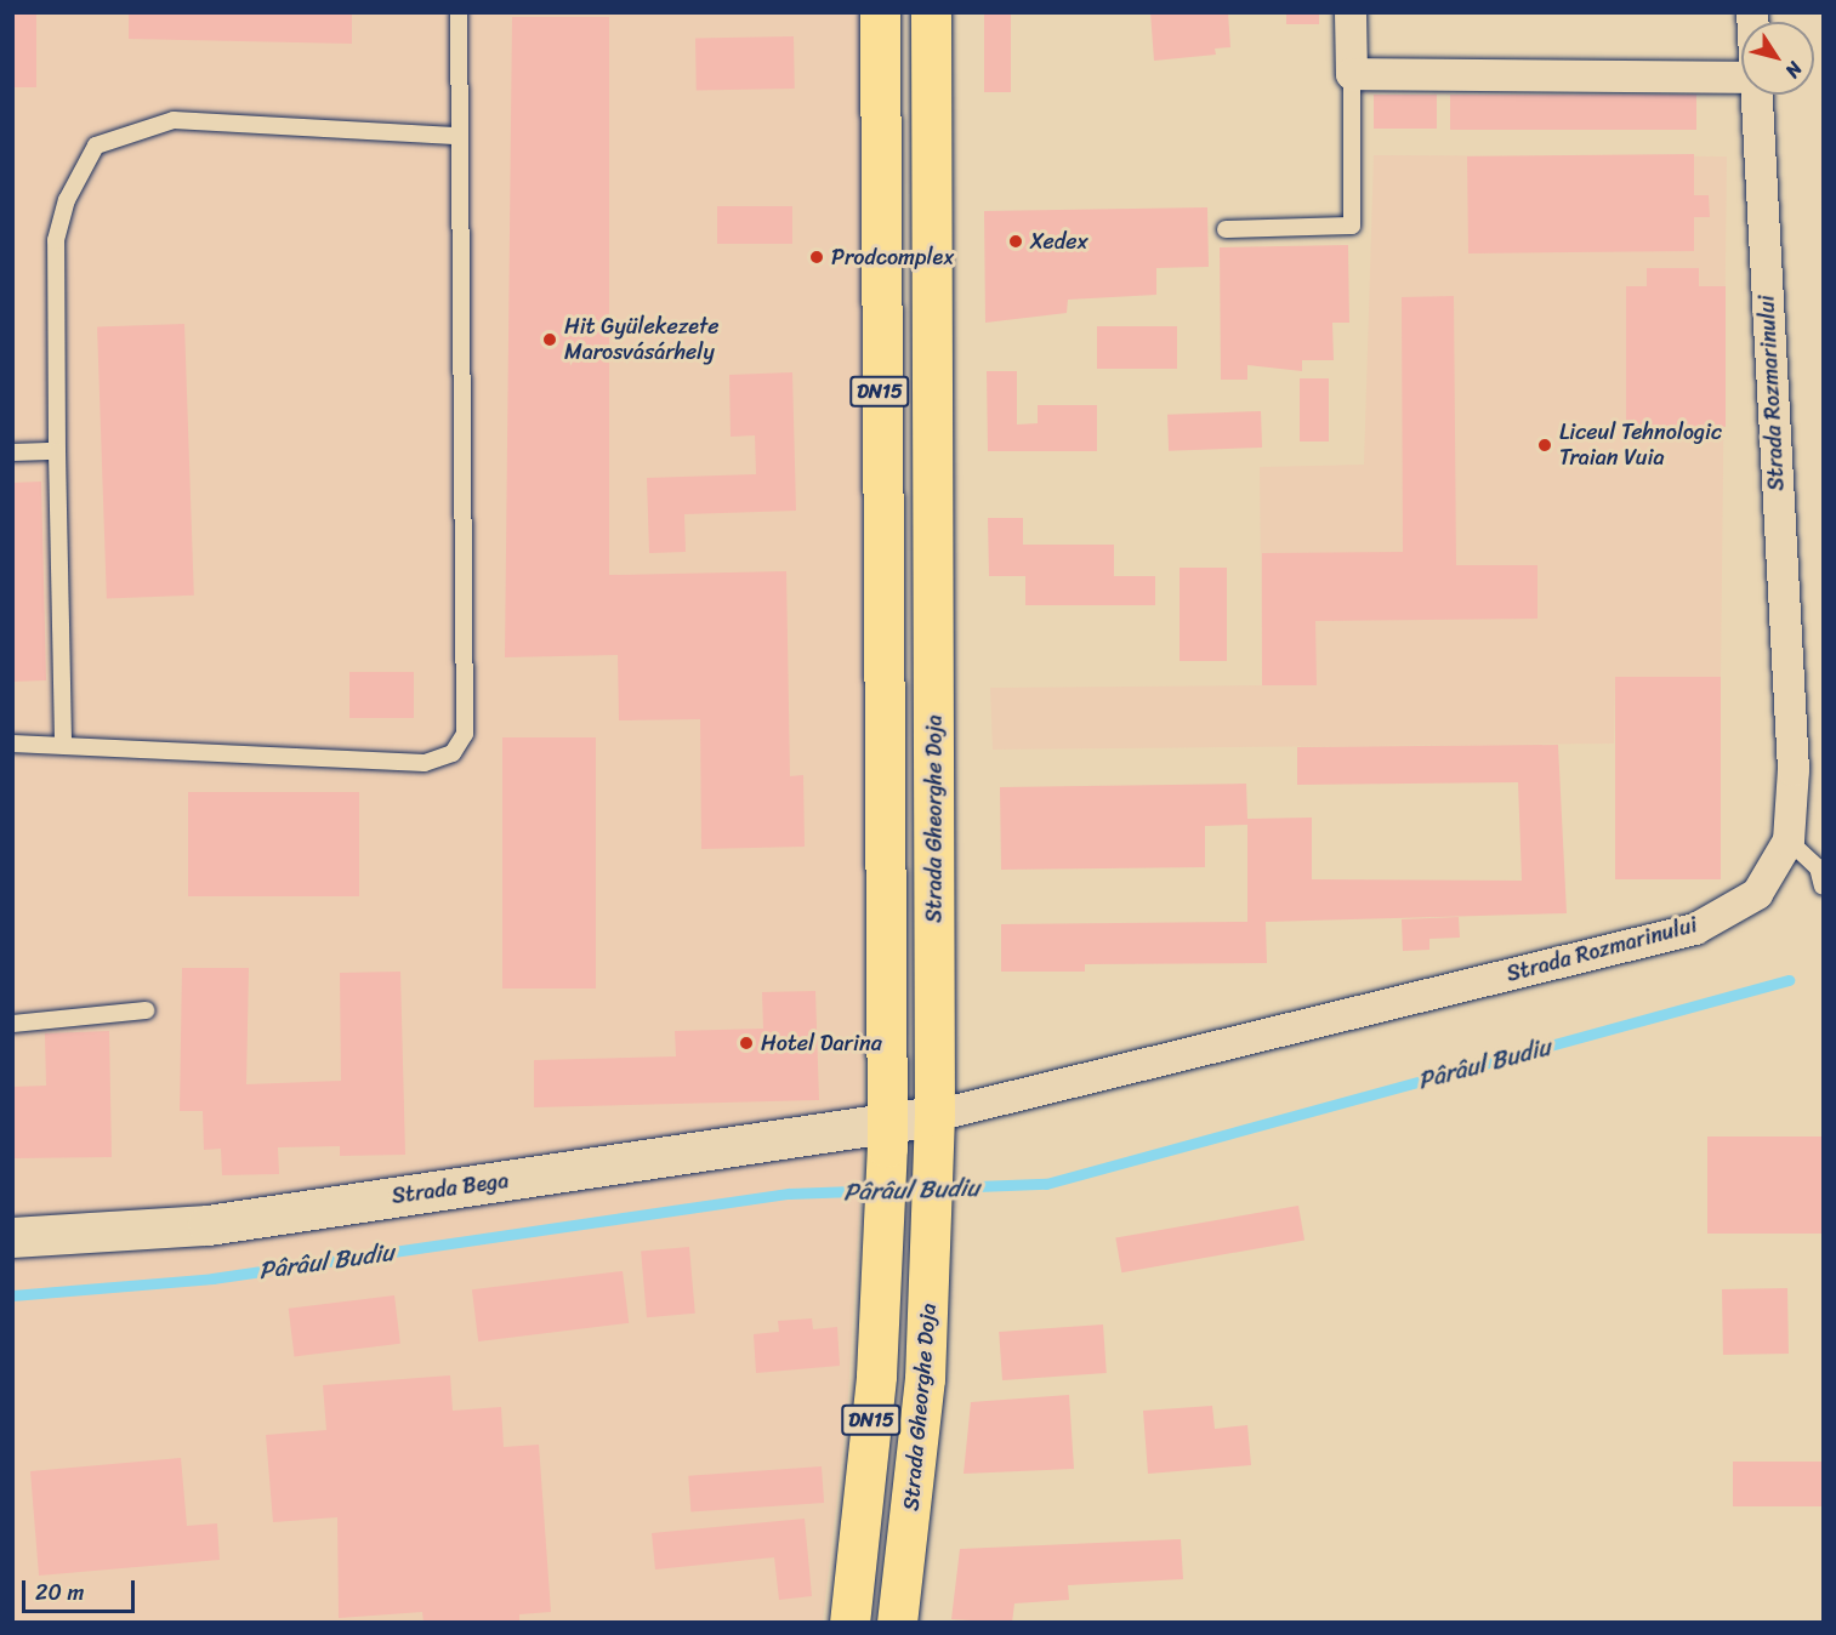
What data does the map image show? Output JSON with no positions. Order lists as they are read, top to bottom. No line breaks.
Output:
{"streets":{"main road":["DN15","Strada Gheorghe Doja","Strada Bega"],"street":["Strada Rozmarinului"]},"crossings":[["DN15","Strada Bega"],["Strada Rozmarinului","Strada Gheorghe Doja"],["Strada Rozmarinului","Strada Bega"],["Strada Gheorghe Doja","Strada Bega"]],"water":["Pârâul Budiu"],"places":["Xedex","Prodcomplex","Hit Gyülekezete Marosvásárhely","Liceul Tehnologic Traian Vuia","Hotel Darina"],"scale_bar":"20 m","north":"bottom right"}
